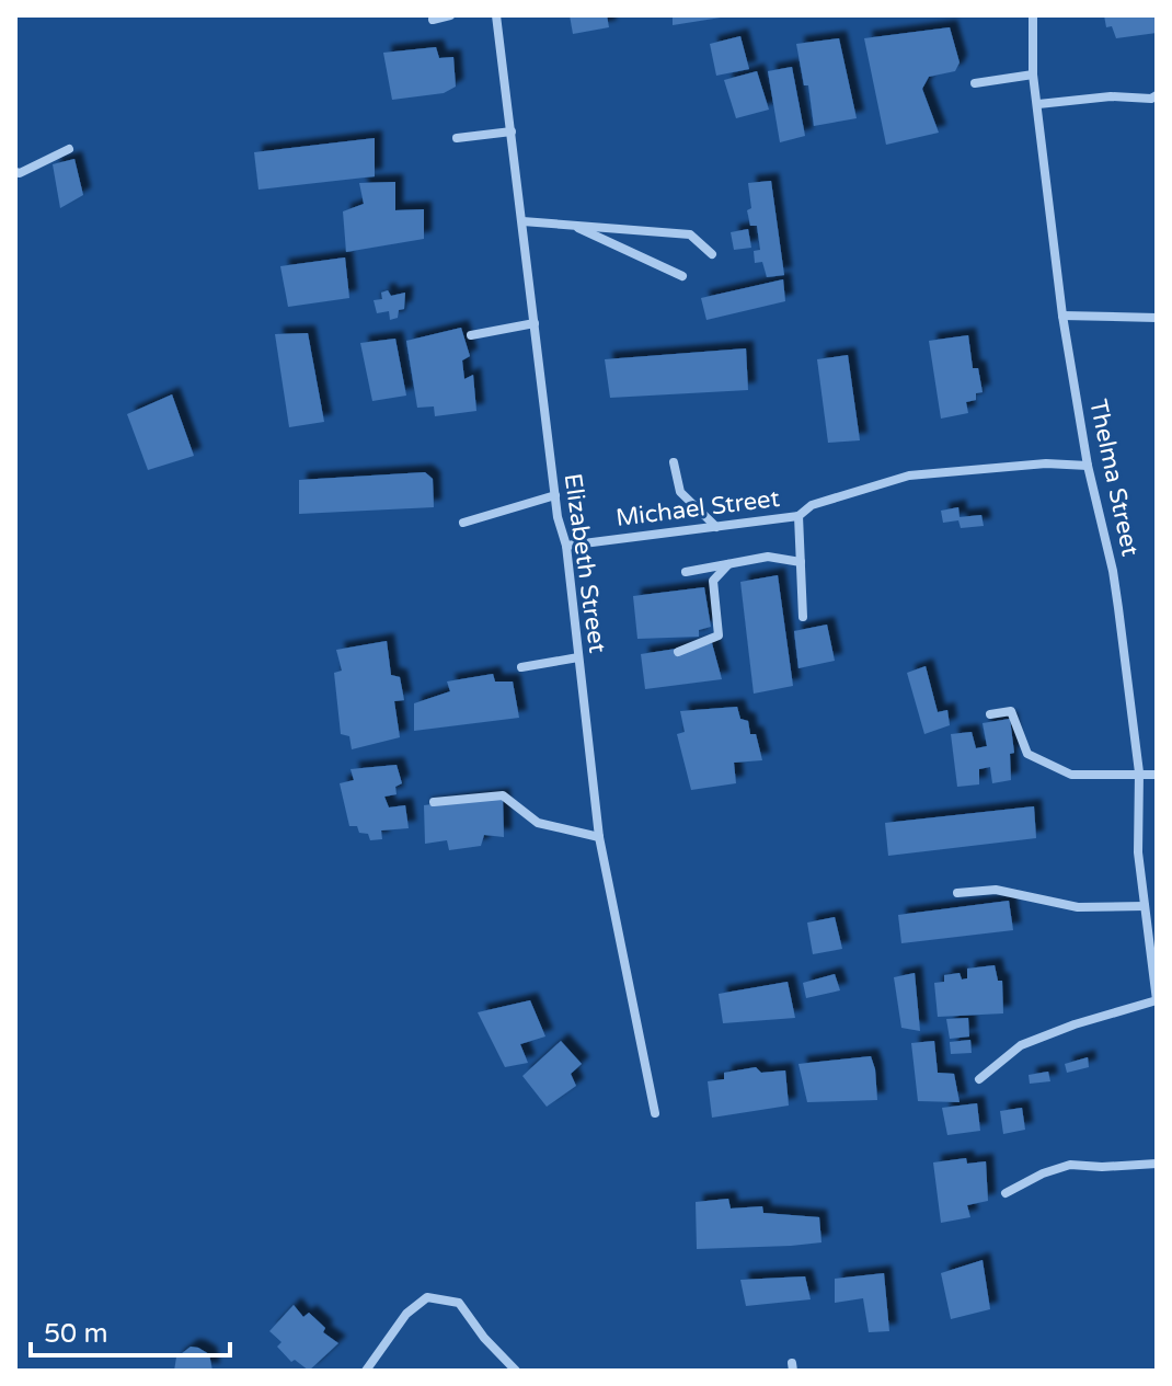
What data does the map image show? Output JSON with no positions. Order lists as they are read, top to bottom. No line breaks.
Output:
{"streets":{"street":["Thelma Street","Michael Street","Elizabeth Street"]},"crossings":[["Thelma Street","Michael Street"],["Michael Street","Elizabeth Street"]],"scale_bar":"50 m"}
